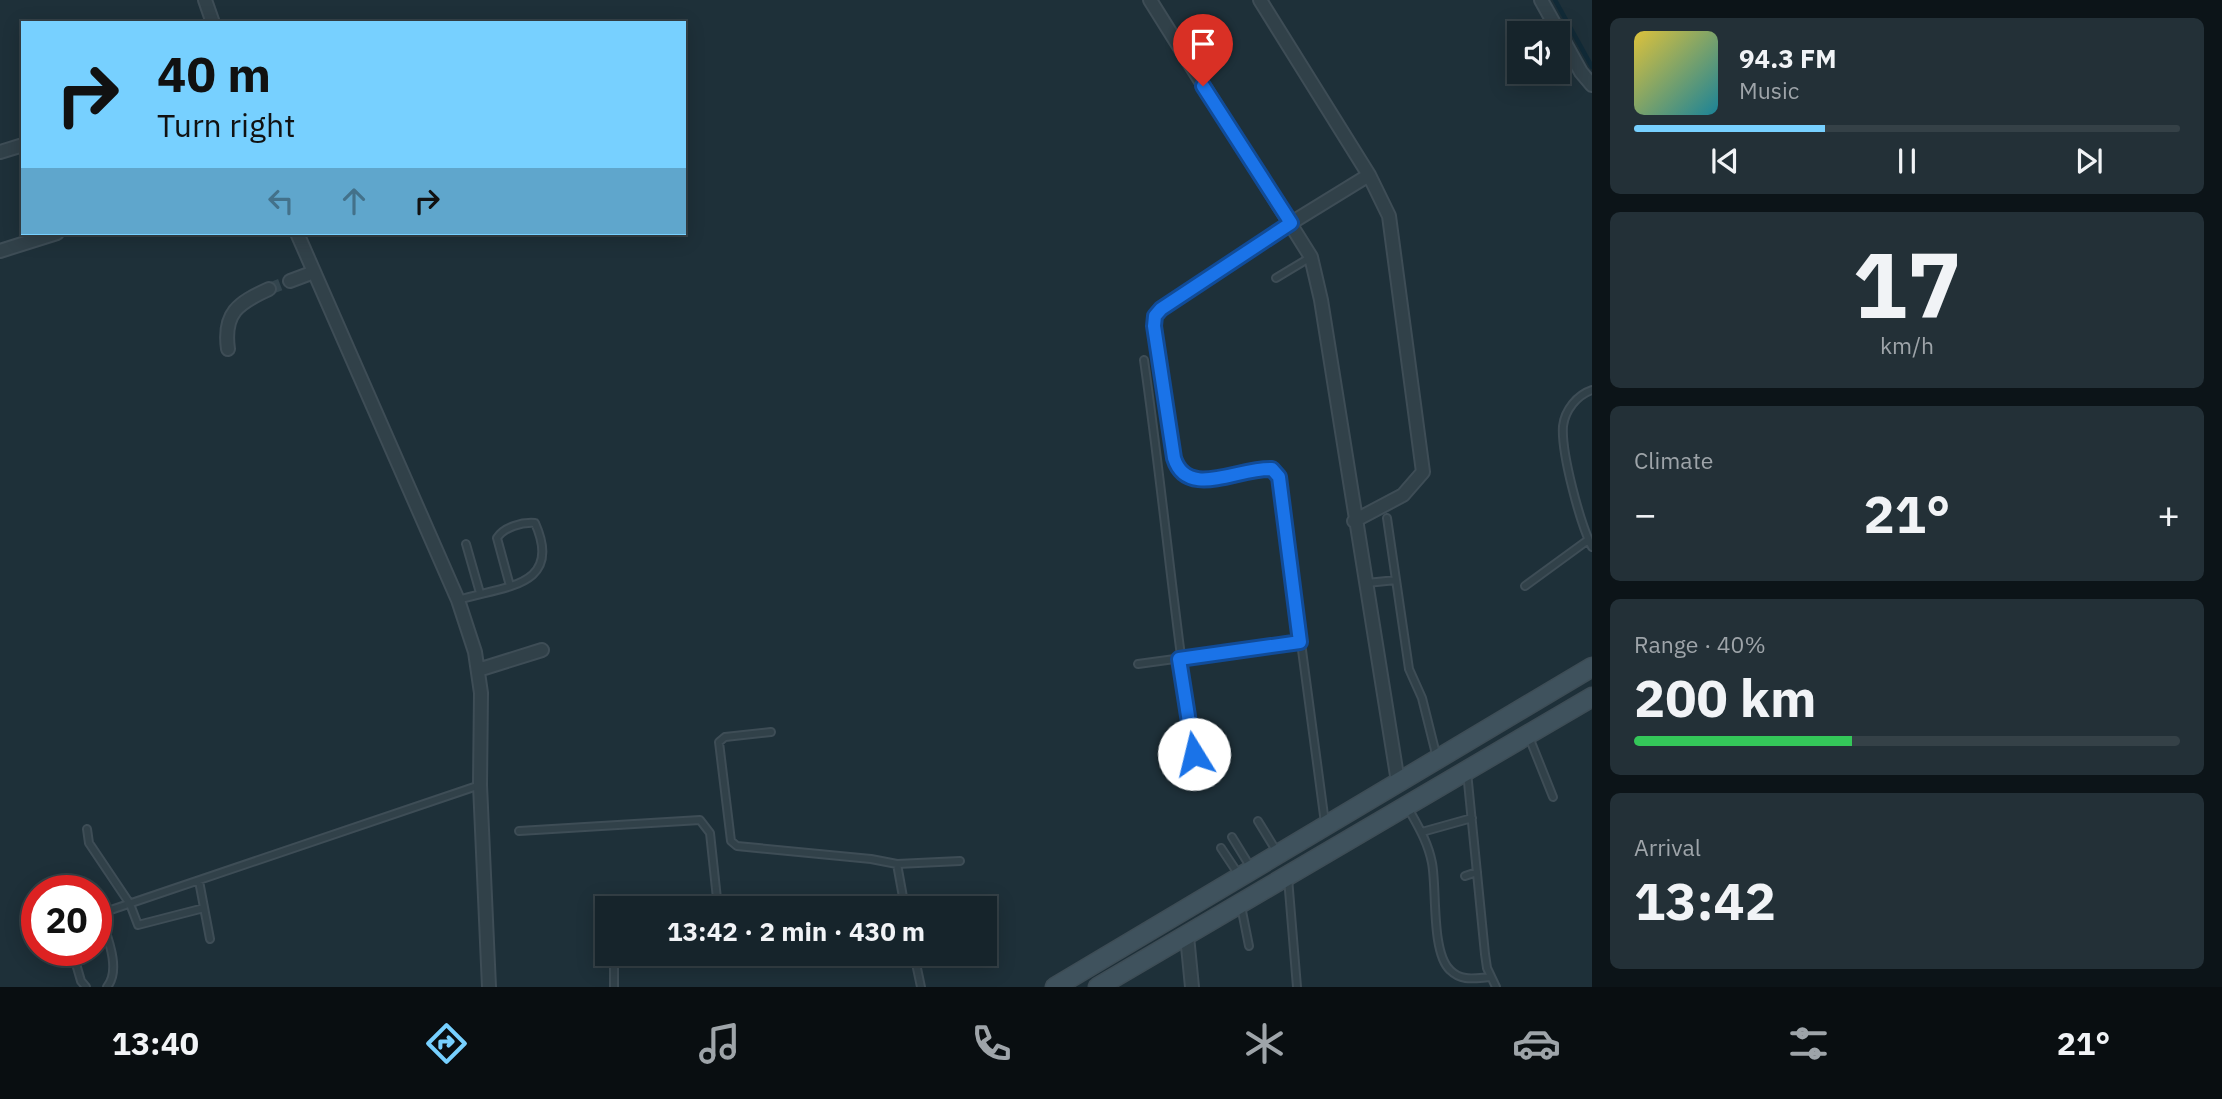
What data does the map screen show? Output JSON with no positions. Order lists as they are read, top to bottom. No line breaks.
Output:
{"page":{"turn":["40 m","Turn right"],"song":["94.3 FM","Music"],"tile":[["17","km/h"],"Climate",["Range · 40%","200 km"],["Arrival","13:42"]],"heat":["−","21°","+"],"limit":"20","trip":"13:42 · 2 min · 430 m","tabs":["13:40","21°"]}}
